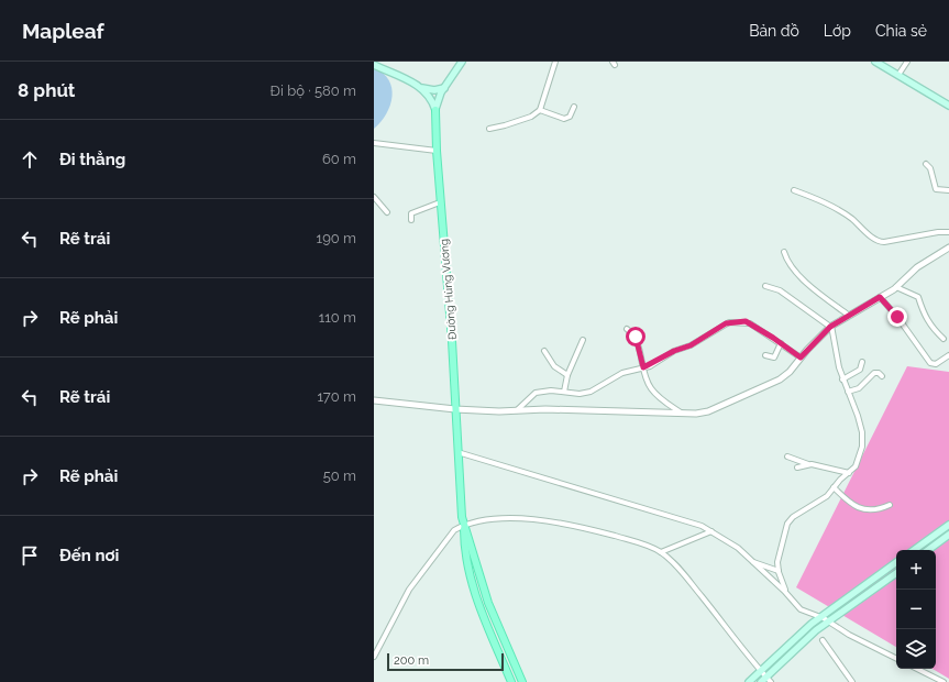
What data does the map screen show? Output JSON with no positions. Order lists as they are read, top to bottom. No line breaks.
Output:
{"streets":{"main road":["Đường Hùng Vương"]},"scale_bar":"200 m","page":{"header":"Mapleaf","nav":["Bản đồ","Lớp","Chia sẻ"],"heading":["8 phút","Đi bộ · 580 m"],"list":[["Đi thẳng","60 m"],["Rẽ trái","190 m"],["Rẽ phải","110 m"],["Rẽ trái","170 m"],["Rẽ phải","50 m"],"Đến nơi"],"map_buttons":["+","−"],"scale":"200 m"}}
